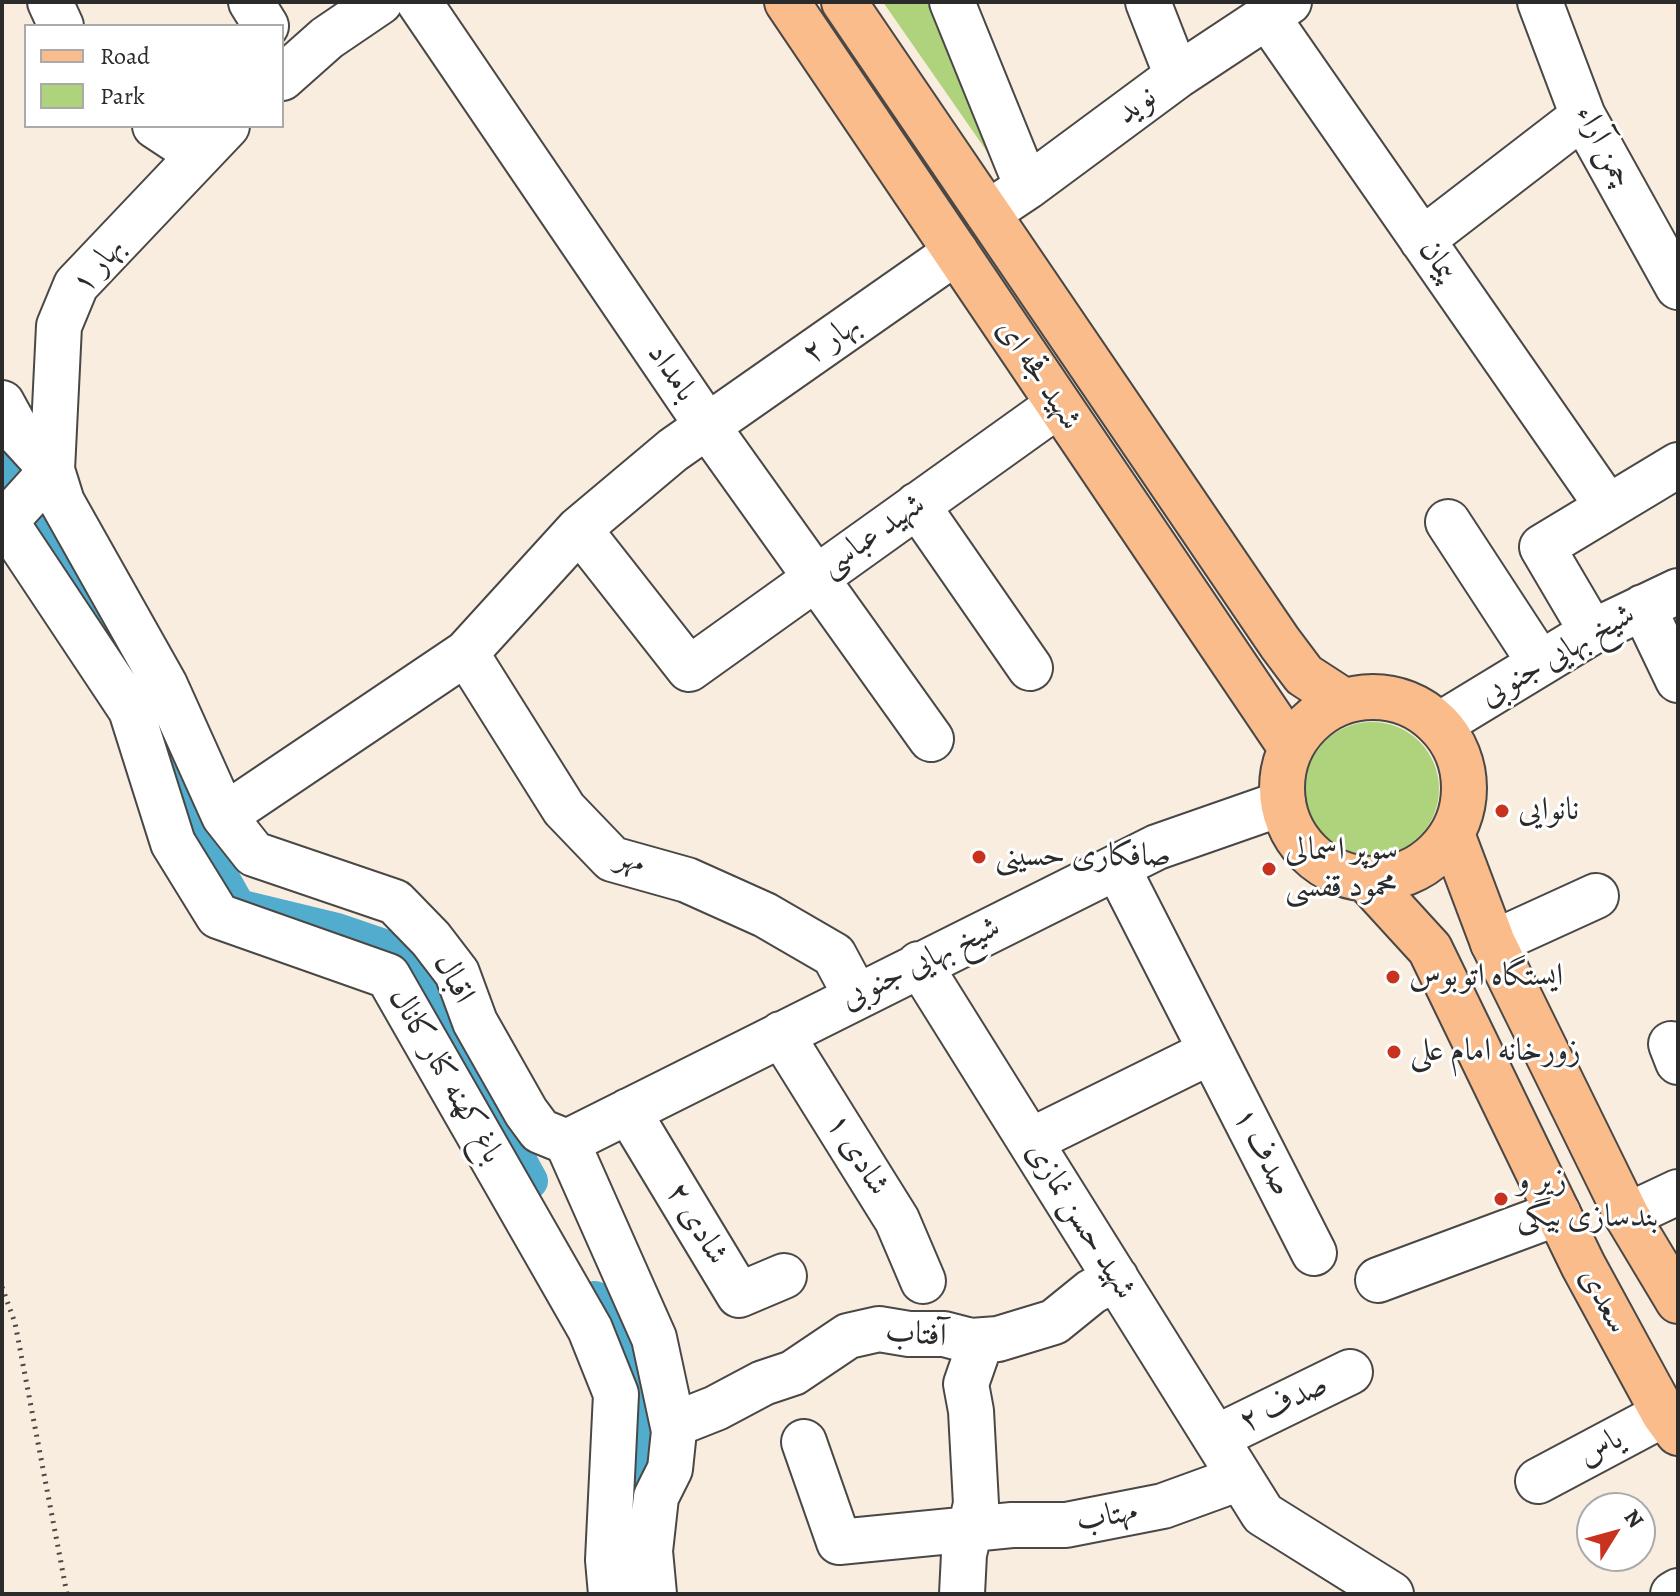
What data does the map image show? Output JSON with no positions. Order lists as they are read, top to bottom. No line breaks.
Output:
{"streets":{"main road":["شهید قجه ای","سعدی"],"street":["نوید","چمن آراء","پیمان","بهار ۱","بهار ۲","بامداد","شهید عباسی","شیخ بهایی جنوبی","مهر","اقبال","باغ کهنه کنار کانال","صدف ۱","شادی ۱","شهید حسن نمازی","شادی ۲","آفتاب","صدف ۲","یاس","مهتاب"]},"crossings":[["نوید","پیمان"],["نوید","شهید قجه ای"],["بهار ۱","اقبال"],["بهار ۲","بامداد"],["بهار ۲","شهید قجه ای"],["بامداد","شهید عباسی"],["شهید قجه ای","شهید عباسی"],["شهید قجه ای","شیخ بهایی جنوبی"],["شهید قجه ای","سعدی"],["شیخ بهایی جنوبی","مهر"],["شیخ بهایی جنوبی","اقبال"],["شیخ بهایی جنوبی","صدف ۱"],["شیخ بهایی جنوبی","شادی ۱"],["شیخ بهایی جنوبی","شهید حسن نمازی"],["شیخ بهایی جنوبی","شادی ۲"],["شیخ بهایی جنوبی","سعدی"],["شهید حسن نمازی","آفتاب"],["شهید حسن نمازی","صدف ۲"],["شهید حسن نمازی","مهتاب"],["سعدی","یاس"]],"places":["نانوایی","صافکاری حسینی","سوپر اسمالی محمود قفسی","ایستگاه اتوبوس","زورخانه امام علی","زیر و بندسازی بیگی"],"legend":["Road","Park"],"north":"top right"}
